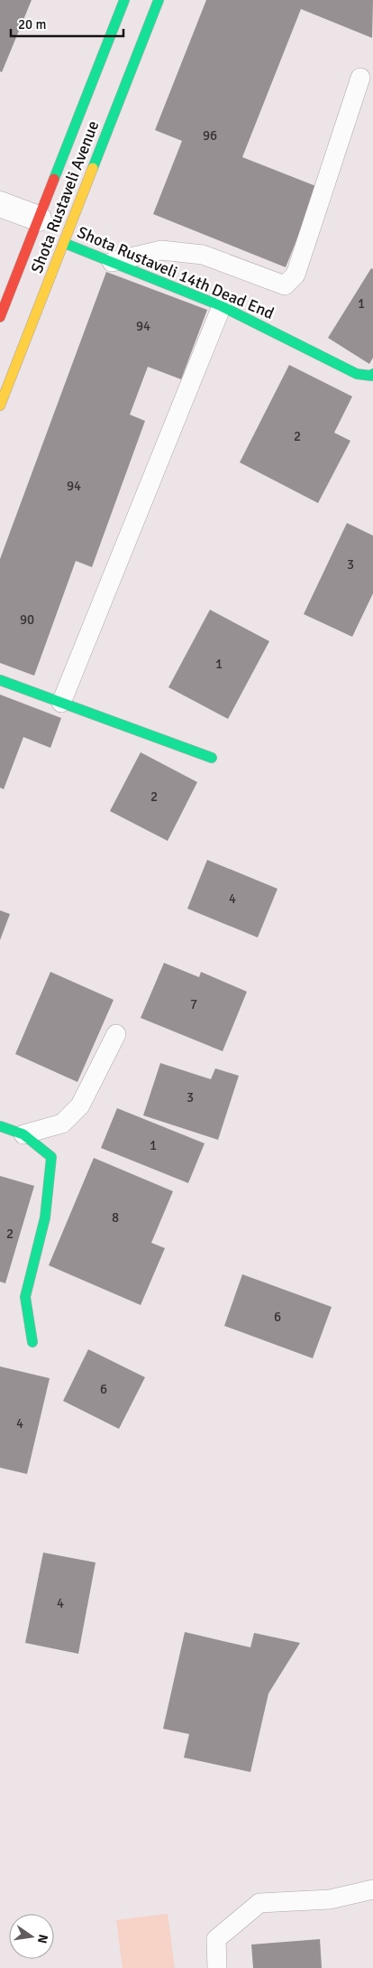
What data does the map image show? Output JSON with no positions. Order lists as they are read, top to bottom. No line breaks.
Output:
{"streets":{"street":["Shota Rustaveli Avenue","Shota Rustaveli 14th Dead End"]},"crossings":[["Shota Rustaveli Avenue","Shota Rustaveli 14th Dead End"]],"house_numbers":["96","1","94","2","94","3","90","1","2","4","7","3","1","8","2","6","6","4","4"],"scale_bar":"20 m","north":"right"}
